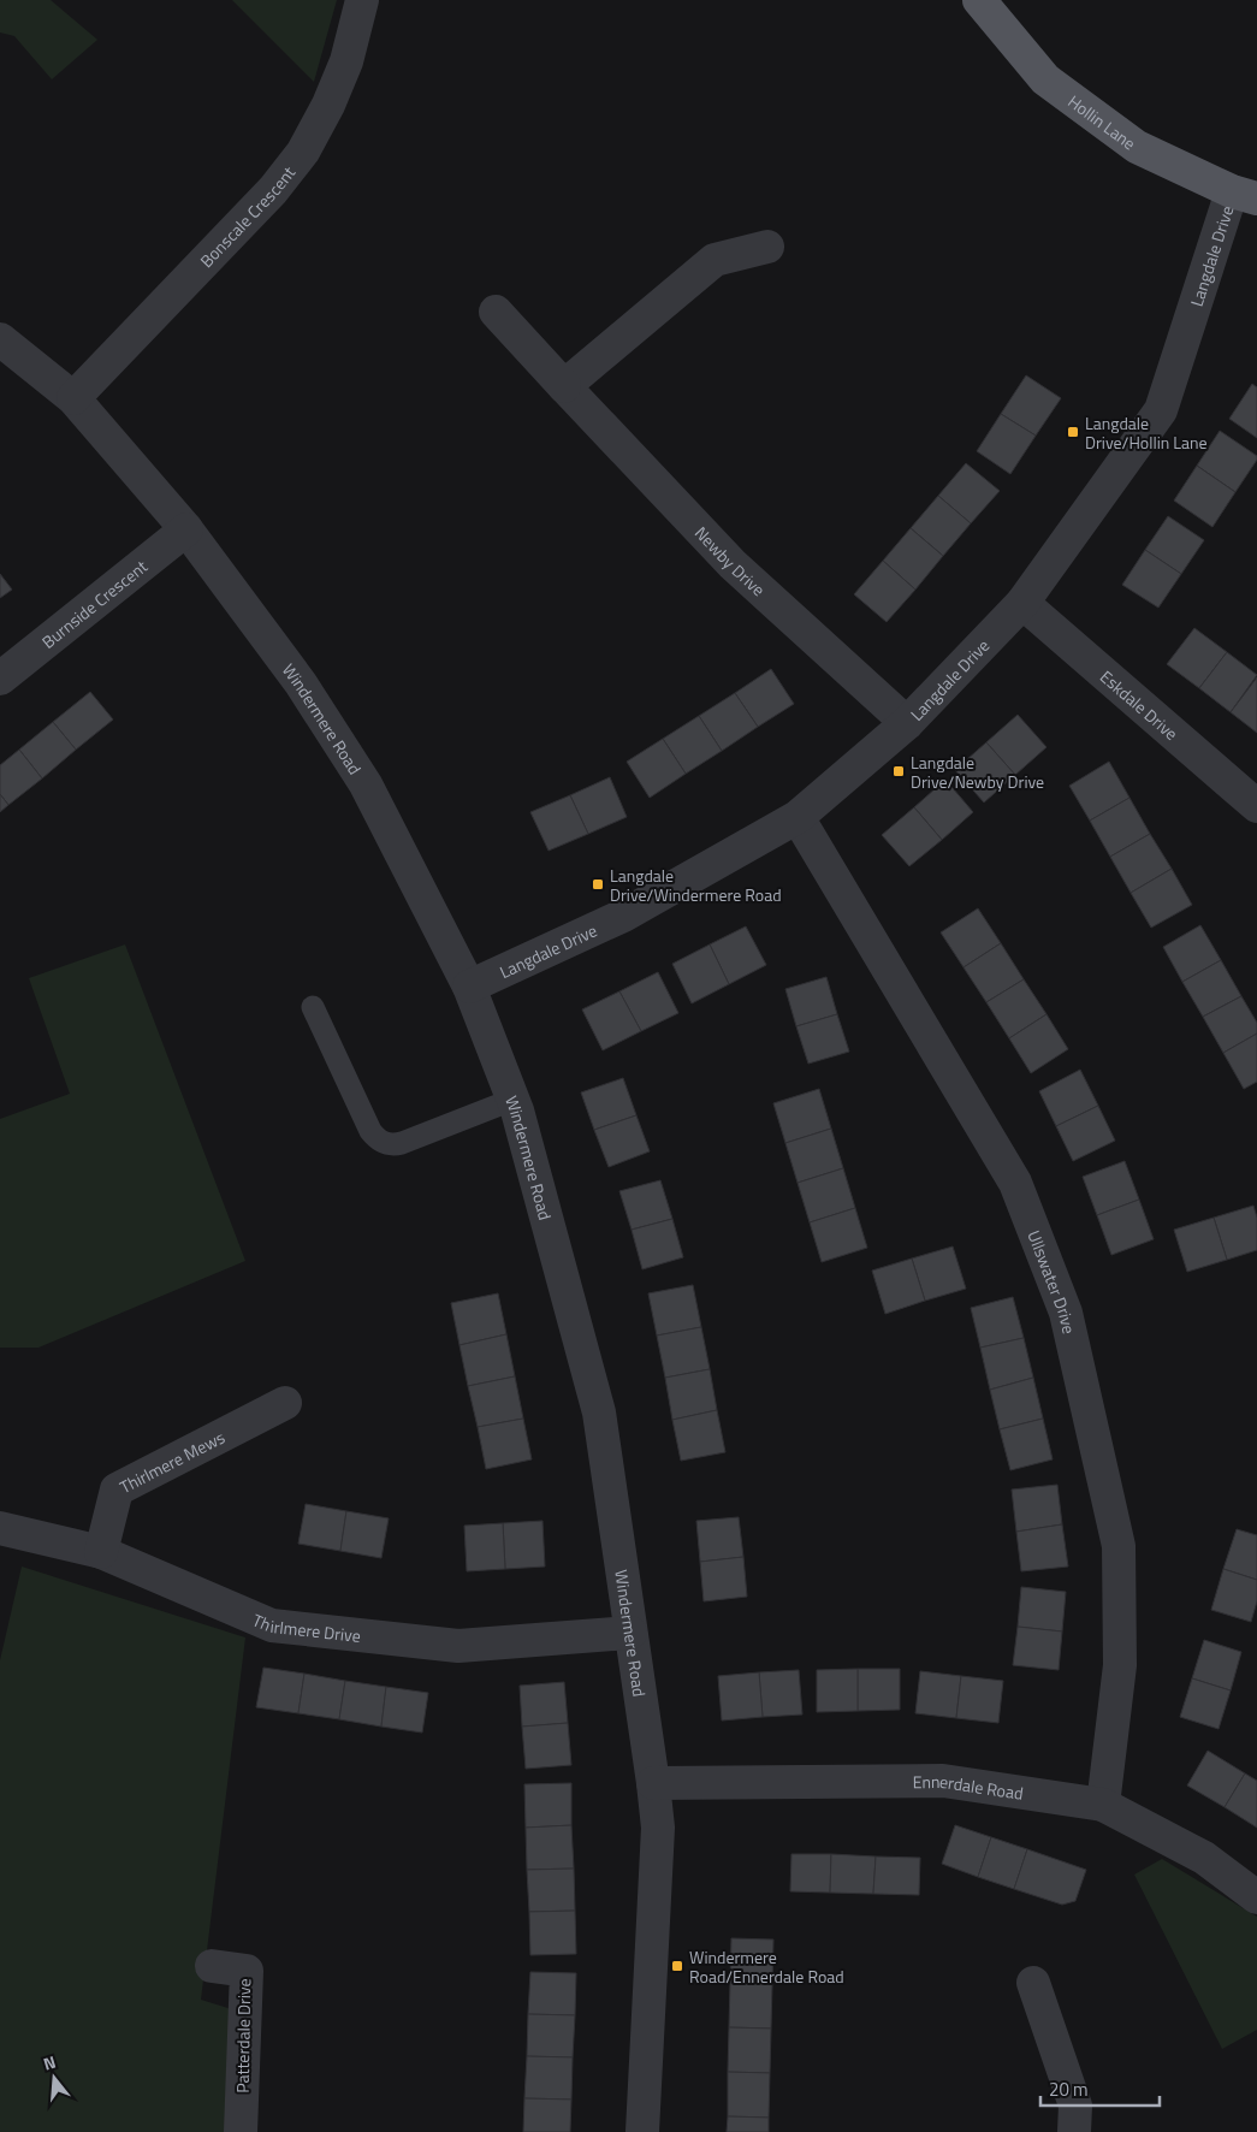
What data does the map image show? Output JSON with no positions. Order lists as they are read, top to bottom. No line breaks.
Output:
{"streets":{"main road":["Hollin Lane"],"street":["Bonscale Crescent","Langdale Drive","Newby Drive","Burnside Crescent","Eskdale Drive","Windermere Road","Ullswater Drive","Thirlmere Mews","Thirlmere Drive","Ennerdale Road","Patterdale Drive"]},"crossings":[["Hollin Lane","Langdale Drive"],["Bonscale Crescent","Windermere Road"],["Langdale Drive","Newby Drive"],["Langdale Drive","Eskdale Drive"],["Langdale Drive","Windermere Road"],["Langdale Drive","Ullswater Drive"],["Burnside Crescent","Windermere Road"],["Windermere Road","Thirlmere Drive"],["Windermere Road","Ennerdale Road"],["Ullswater Drive","Ennerdale Road"],["Thirlmere Mews","Thirlmere Drive"]],"places":{"transit":["Langdale Drive/Hollin Lane","Langdale Drive/Newby Drive","Langdale Drive/Windermere Road","Windermere Road/Ennerdale Road"]},"scale_bar":"20 m","north":"top"}
